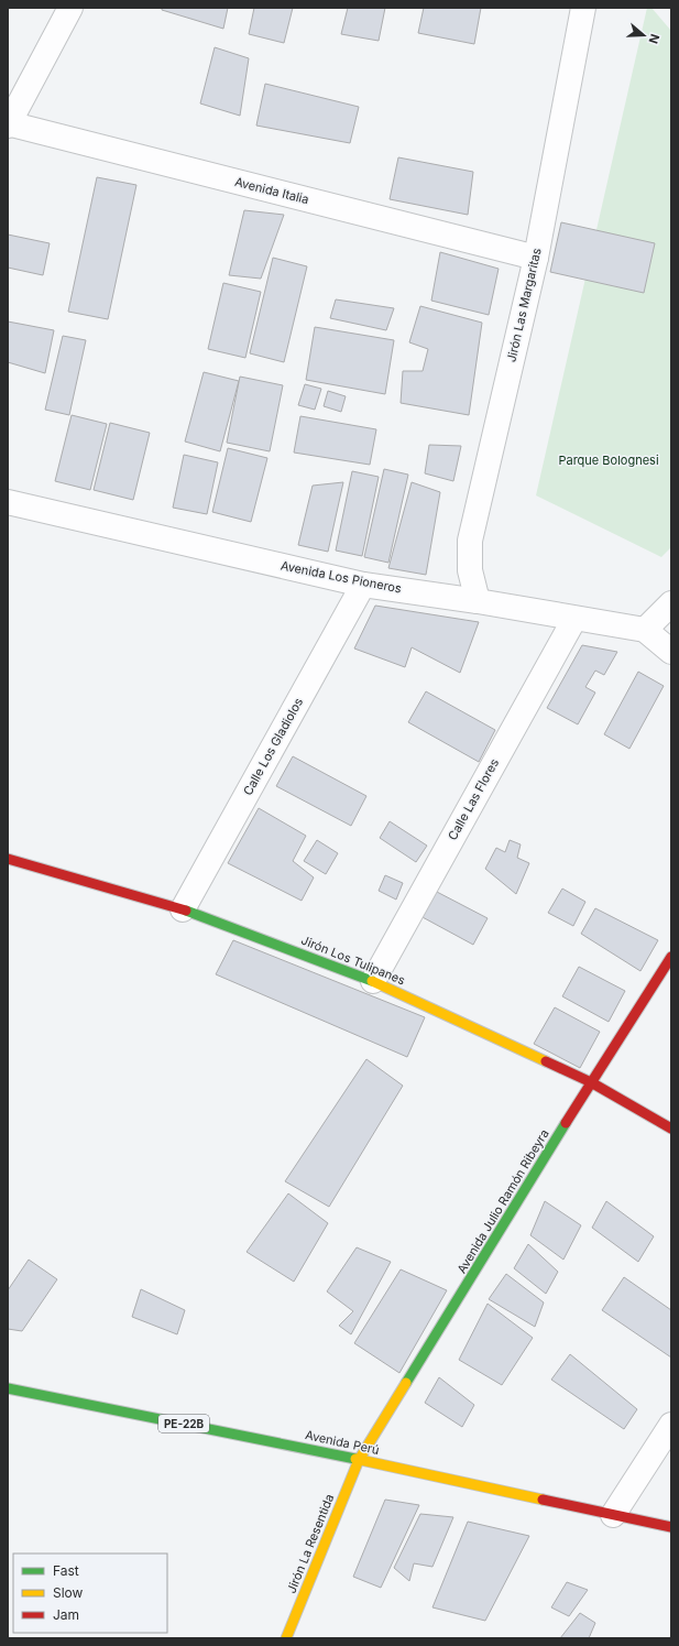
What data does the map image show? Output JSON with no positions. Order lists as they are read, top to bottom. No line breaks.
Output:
{"streets":{"main road":["Jirón Los Tulipanes","Avenida Julio Ramón Ribeyra","PE-22B","Avenida Perú","Jirón La Resentida"],"street":["Avenida Italia","Jirón Las Margaritas","Avenida Los Pioneros","Calle Los Gladiolos","Calle Las Flores"]},"crossings":[["Avenida Italia","Jirón Las Margaritas"],["Jirón Las Margaritas","Avenida Los Pioneros"],["Avenida Los Pioneros","Calle Los Gladiolos"],["Avenida Los Pioneros","Calle Las Flores"],["Calle Los Gladiolos","Jirón Los Tulipanes"],["Calle Las Flores","Jirón Los Tulipanes"],["Jirón Los Tulipanes","Avenida Julio Ramón Ribeyra"],["Avenida Julio Ramón Ribeyra","Avenida Perú"],["Avenida Julio Ramón Ribeyra","Jirón La Resentida"],["Avenida Perú","Jirón La Resentida"]],"parks":["Parque Bolognesi"],"legend":["Fast","Slow","Jam"],"north":"right"}
